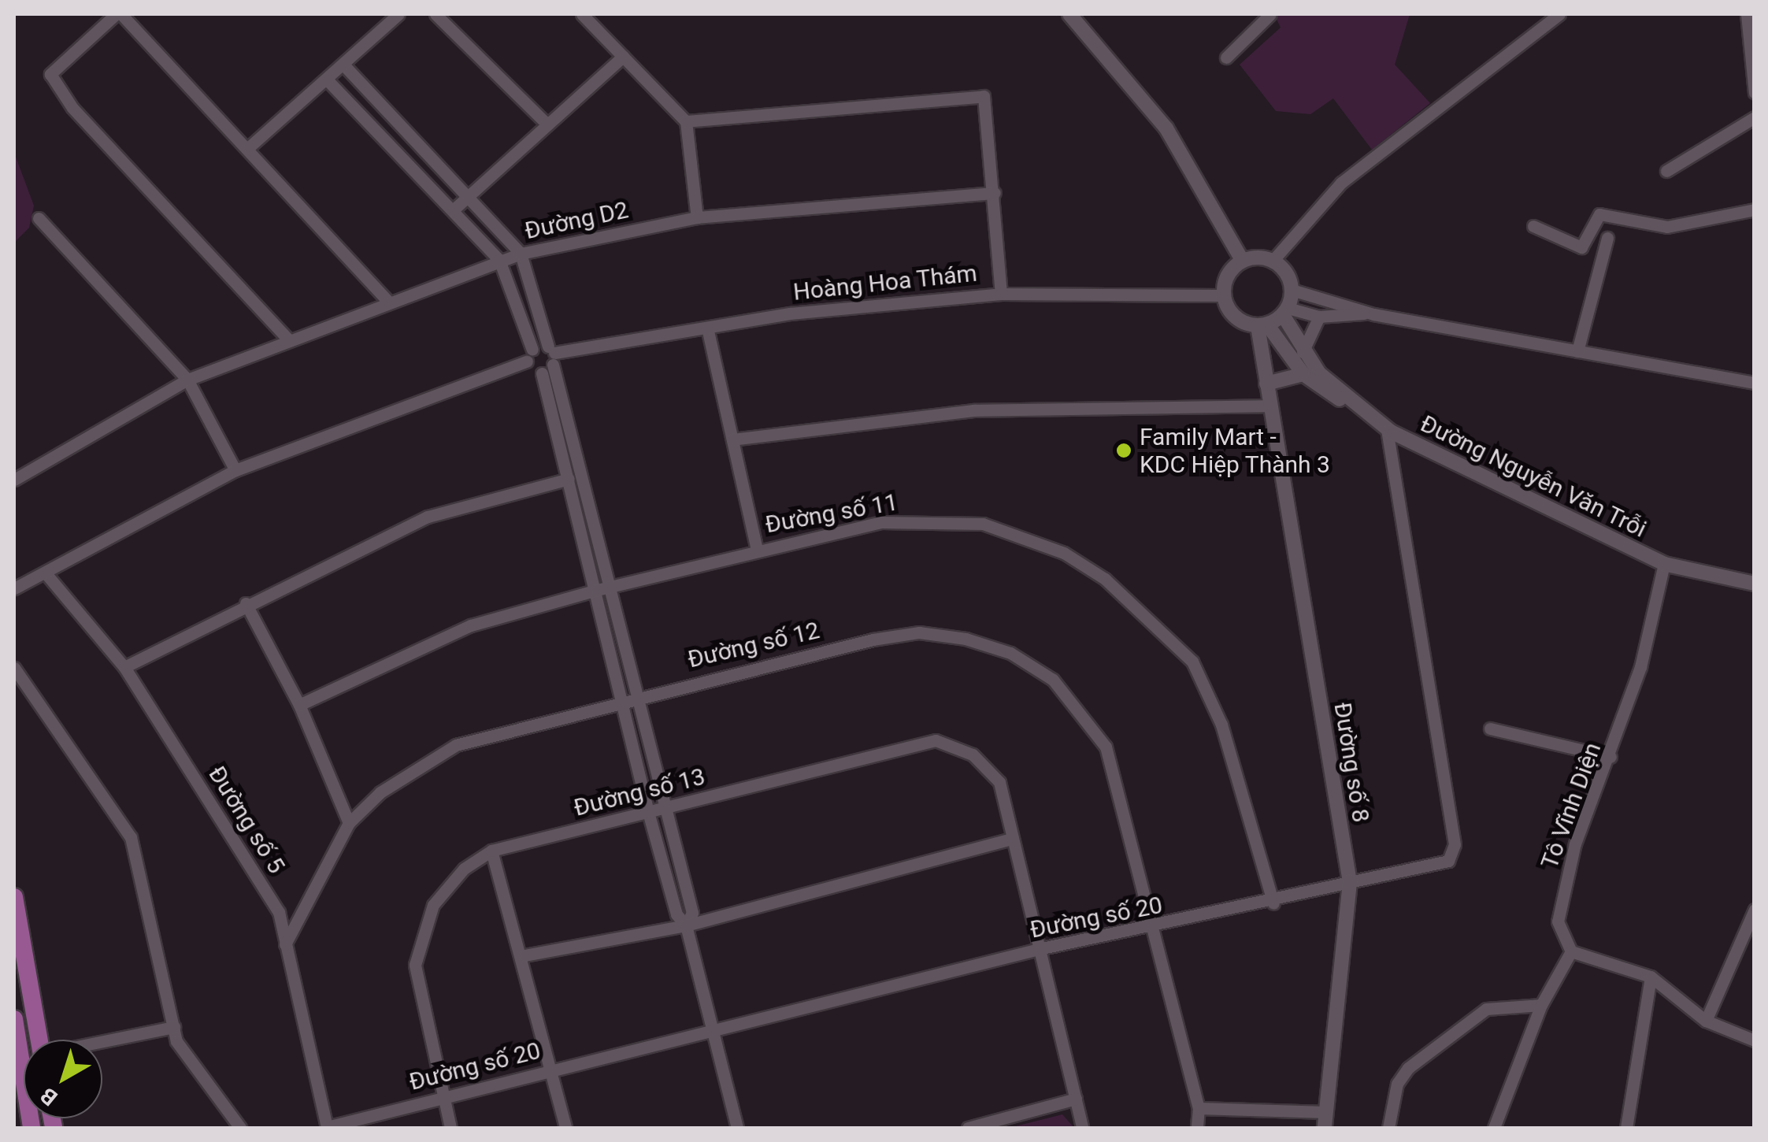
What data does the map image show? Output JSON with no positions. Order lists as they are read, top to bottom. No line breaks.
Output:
{"streets":{"street":["Đường D2","Hoàng Hoa Thám","Đường Nguyễn Văn Trỗi","Đường số 11","Đường số 12","Đường số 8","Đường số 13","Tô Vĩnh Diện","Đường số 5","Đường số 20"]},"crossings":[["Hoàng Hoa Thám","Đường Nguyễn Văn Trỗi"],["Hoàng Hoa Thám","Đường số 8"],["Đường Nguyễn Văn Trỗi","Đường số 8"],["Đường Nguyễn Văn Trỗi","Tô Vĩnh Diện"],["Đường Nguyễn Văn Trỗi","Đường số 20"],["Đường số 11","Đường số 20"],["Đường số 12","Đường số 5"],["Đường số 12","Đường số 20"],["Đường số 8","Đường số 20"],["Đường số 13","Đường số 20"],["Đường số 5","Đường số 20"]],"places":["Family Mart - KDC Hiệp Thành 3"],"north":"bottom left"}
